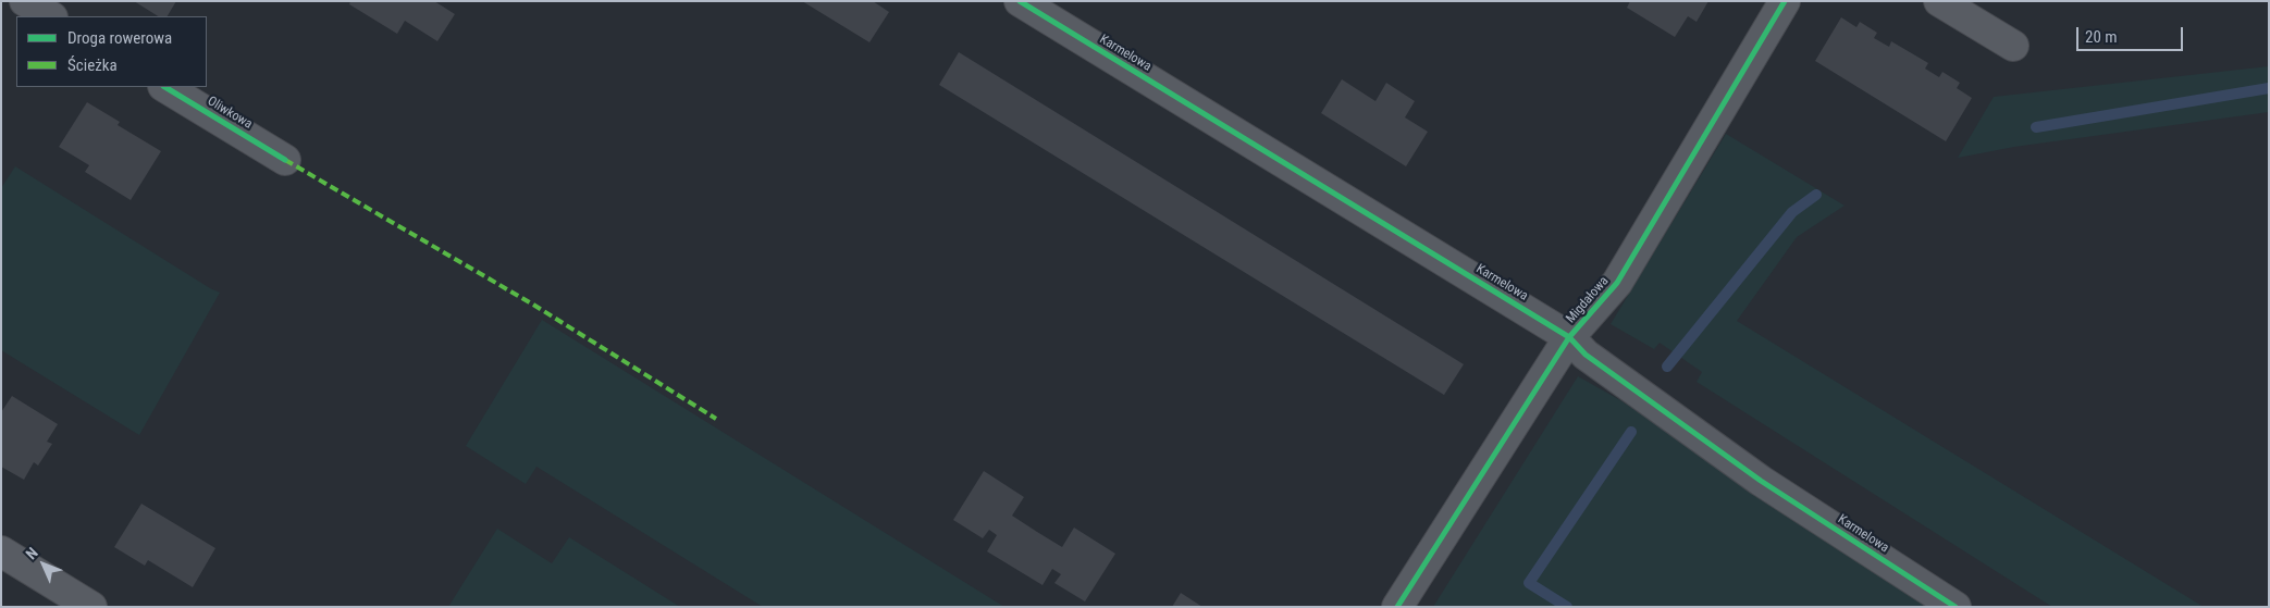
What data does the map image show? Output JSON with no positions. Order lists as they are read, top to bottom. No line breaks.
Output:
{"streets":{"street":["Karmelowa","Oliwkowa","Migdałowa"]},"crossings":[["Karmelowa","Migdałowa"]],"legend":["Droga rowerowa","Ścieżka"],"scale_bar":"20 m","north":"top left"}
